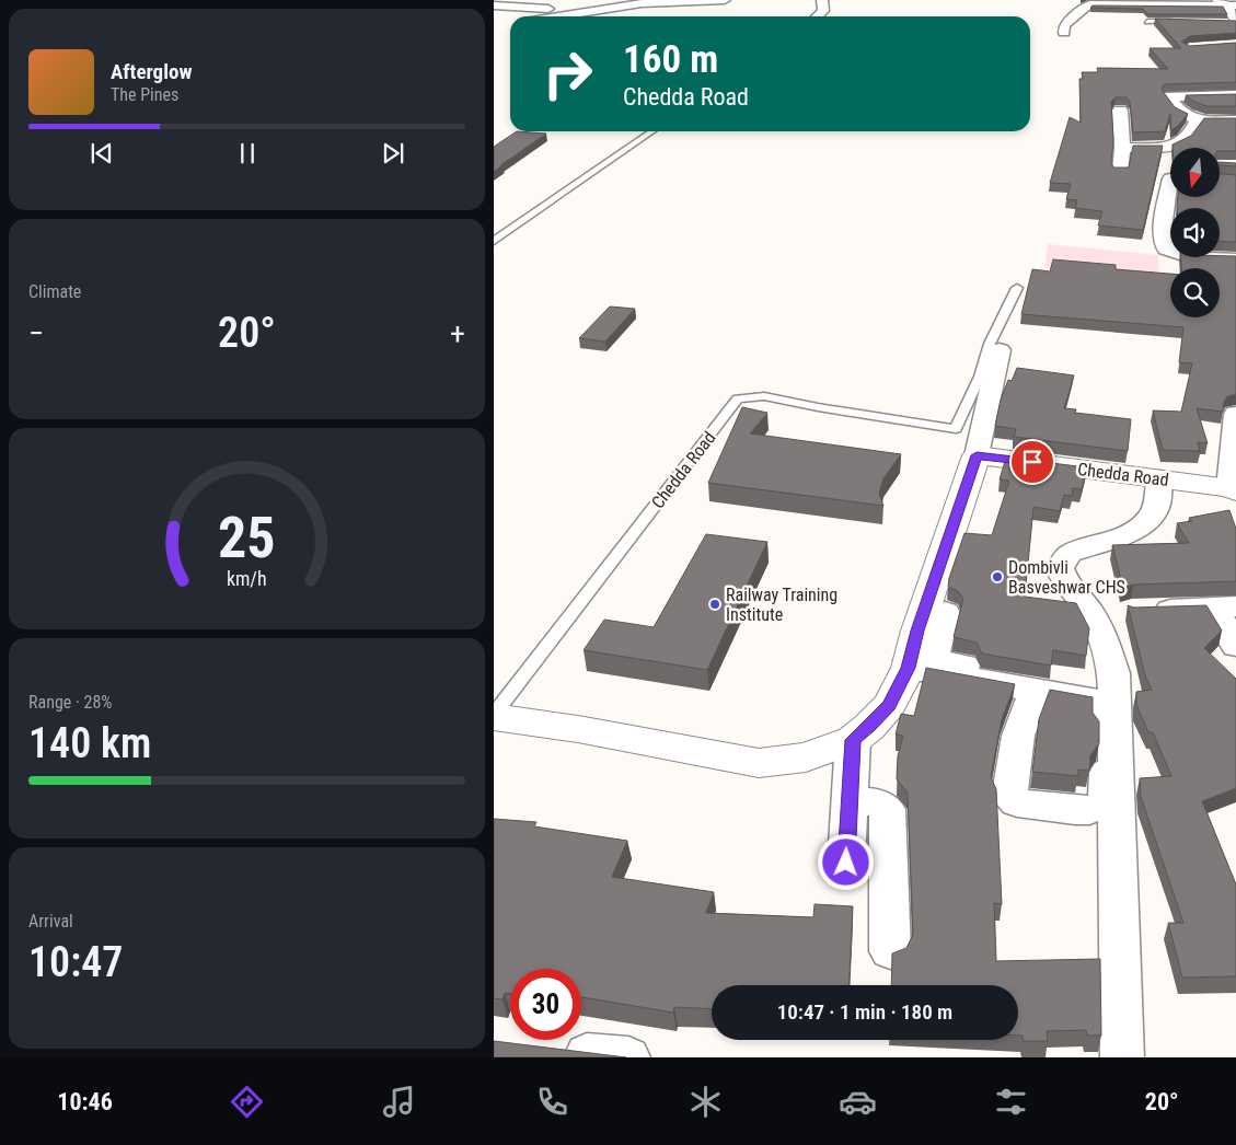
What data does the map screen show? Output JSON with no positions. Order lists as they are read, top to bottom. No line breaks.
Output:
{"streets":{"street":["Chedda Road"]},"places":["Dombivli Basveshwar CHS","Railway Training Institute"],"north":"bottom","page":{"turn":["160 m","Chedda Road"],"song":["Afterglow","The Pines"],"tile":["Climate",["Range · 28%","140 km"],["Arrival","10:47"]],"heat":["−","20°","+"],"limit":"30","trip":"10:47 · 1 min · 180 m","tabs":["10:46","20°"],"gauge":["25","km/h"]}}
